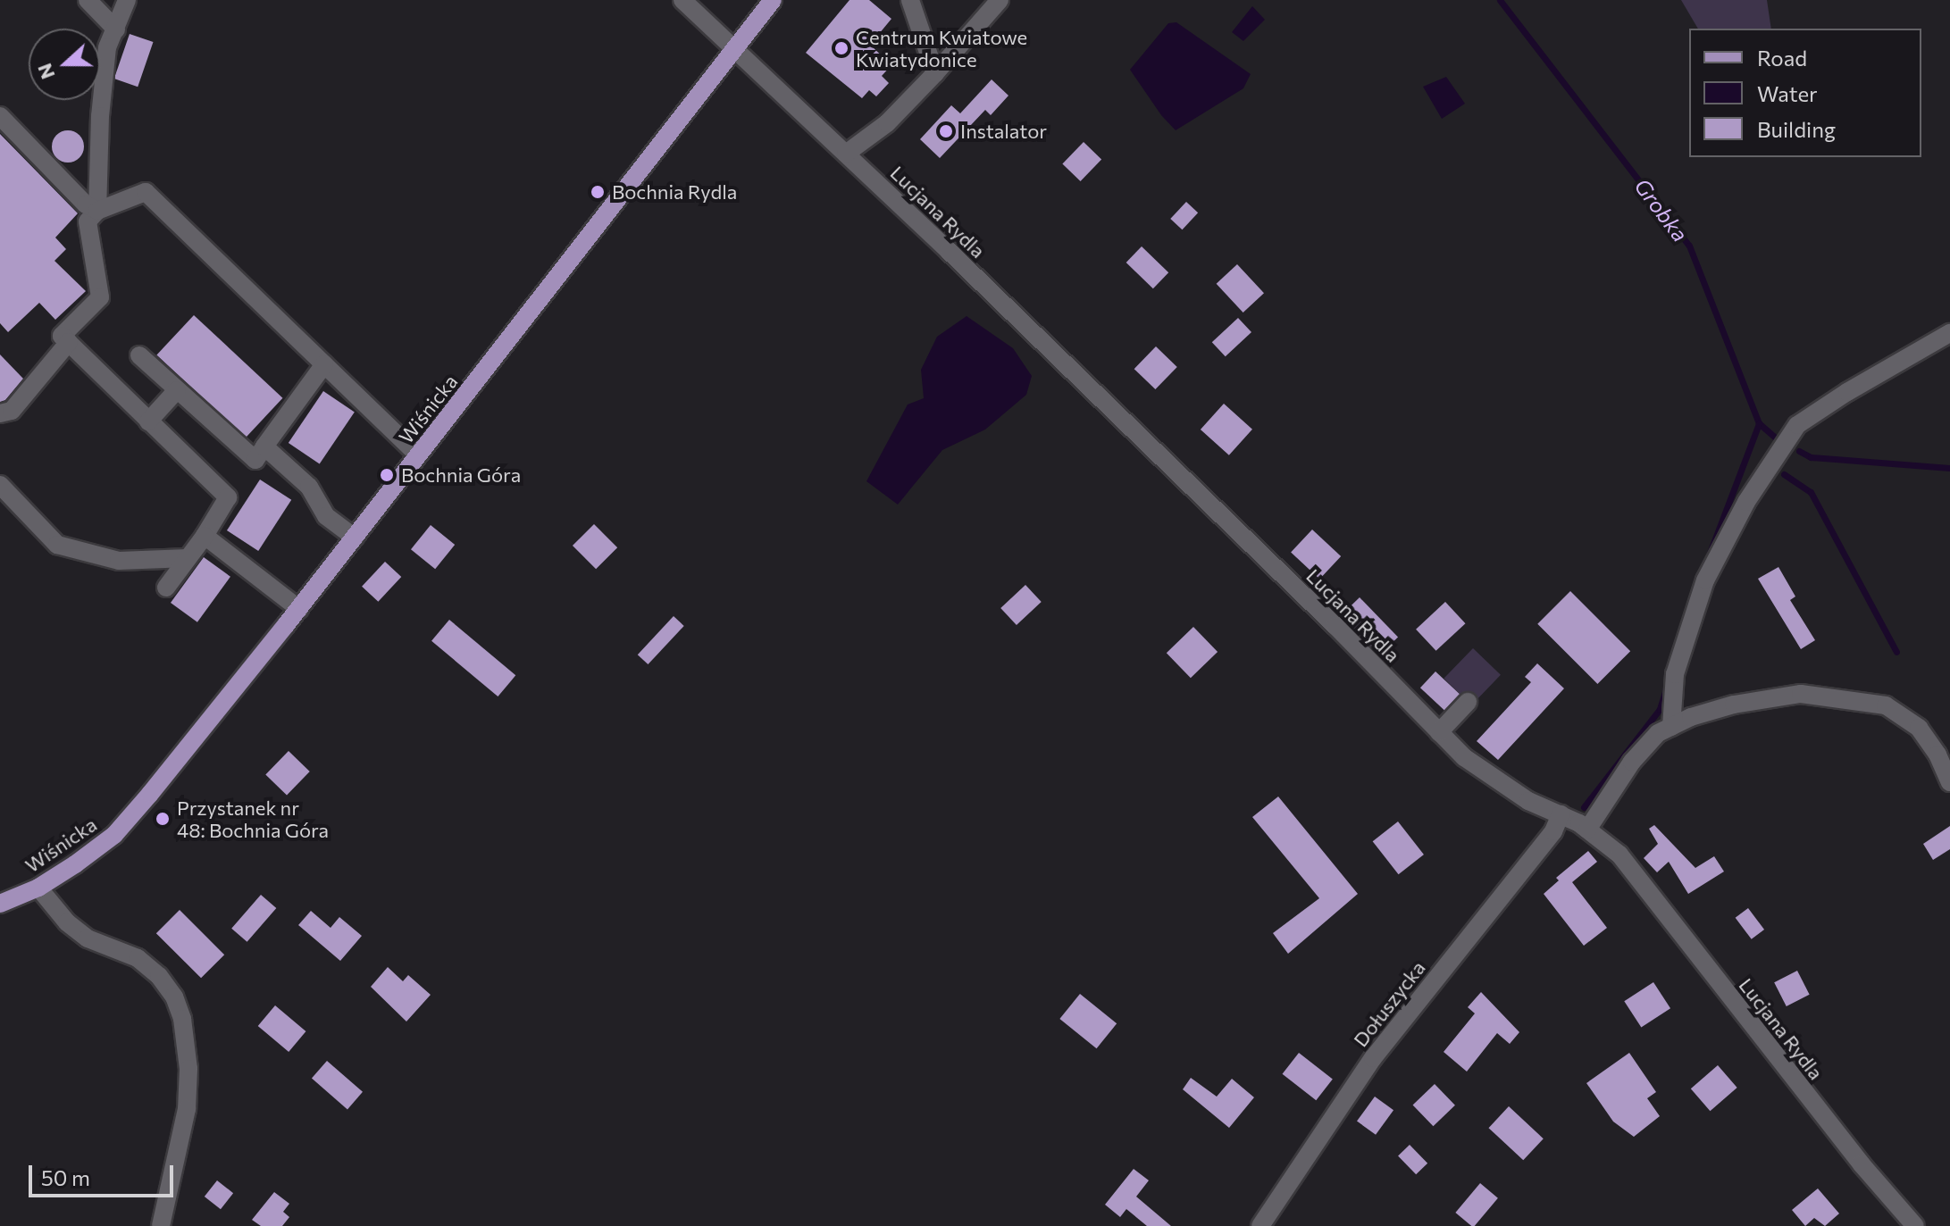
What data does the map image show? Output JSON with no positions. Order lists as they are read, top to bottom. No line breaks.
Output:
{"streets":{"main road":["Wiśnicka"],"street":["Lucjana Rydla","Dołuszycka"]},"crossings":[["Lucjana Rydla","Wiśnicka"],["Lucjana Rydla","Dołuszycka"]],"water":["Grobka"],"places":["Centrum Kwiatowe Kwiatydonice","Instalator","Bochnia Rydla","Bochnia Góra","Przystanek nr 48: Bochnia Góra"],"legend":["Road","Water","Building"],"scale_bar":"50 m","north":"left"}
